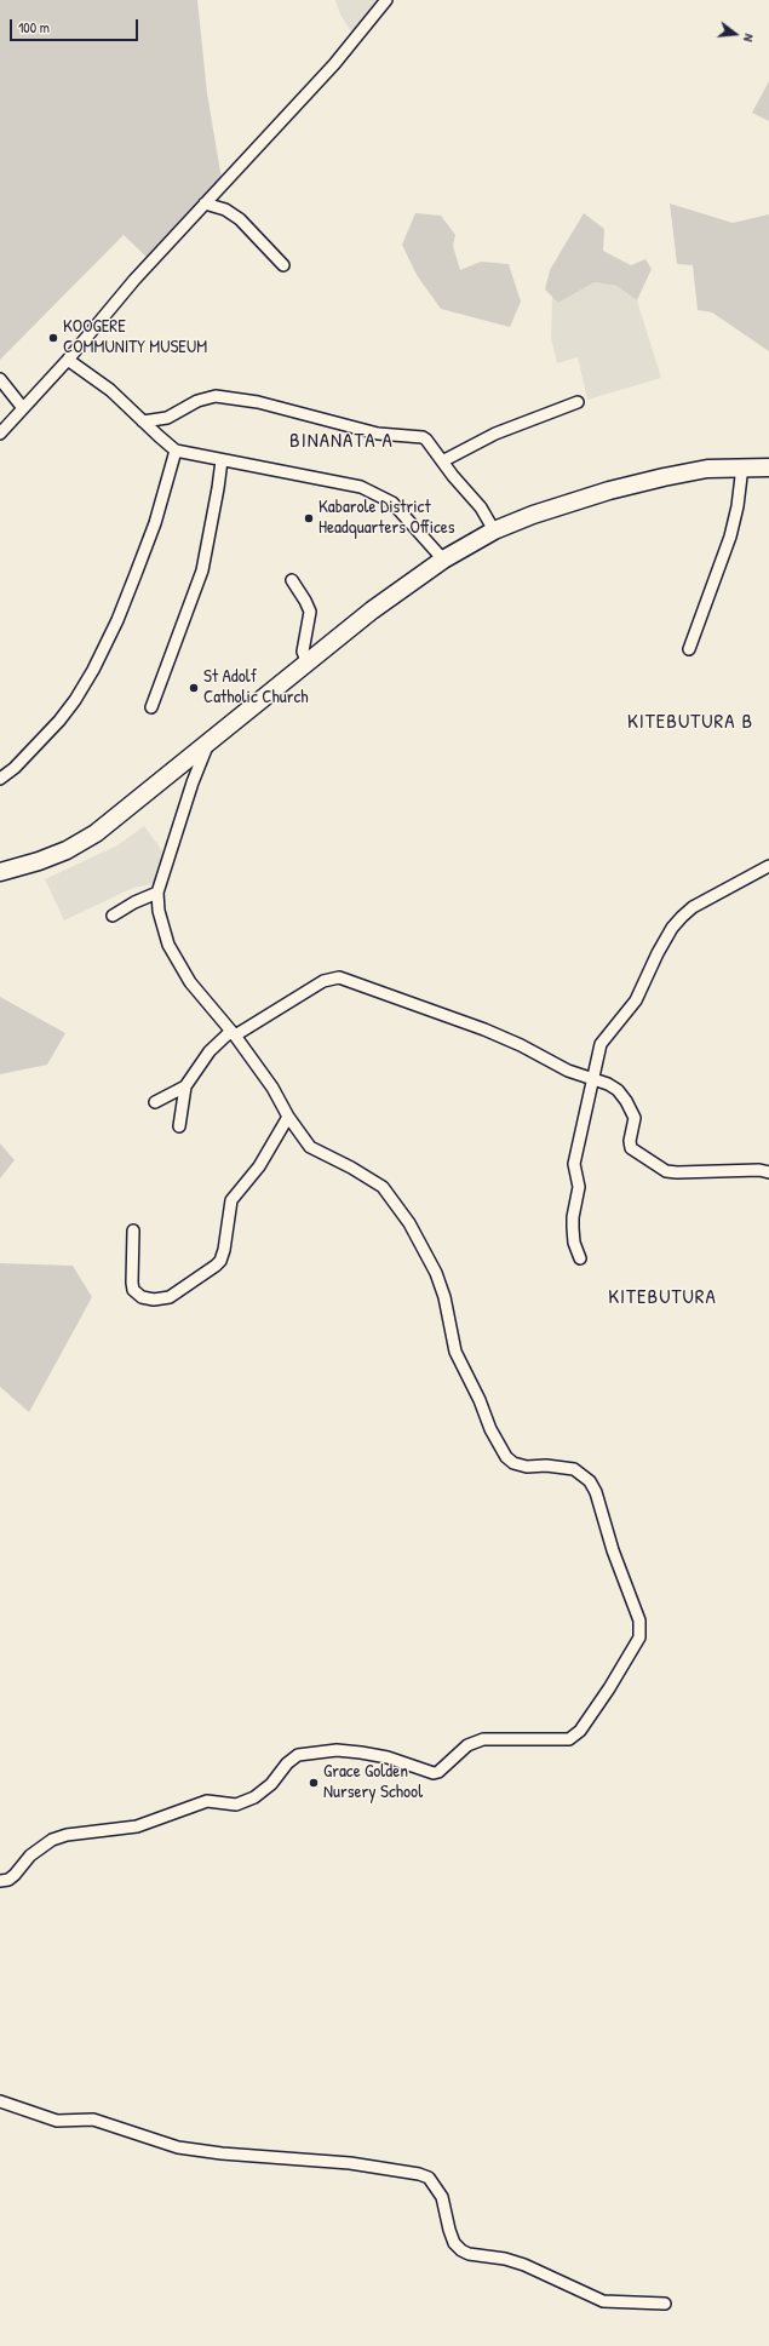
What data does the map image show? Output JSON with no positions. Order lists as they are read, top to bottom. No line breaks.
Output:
{"districts":["BINANATA A","KITEBUTURA B","KITEBUTURA"],"places":["KOOGERE COMMUNITY MUSEUM","Kabarole District Headquarters Offices","St Adolf Catholic Church","Grace Golden Nursery School"],"scale_bar":"100 m","north":"right"}
